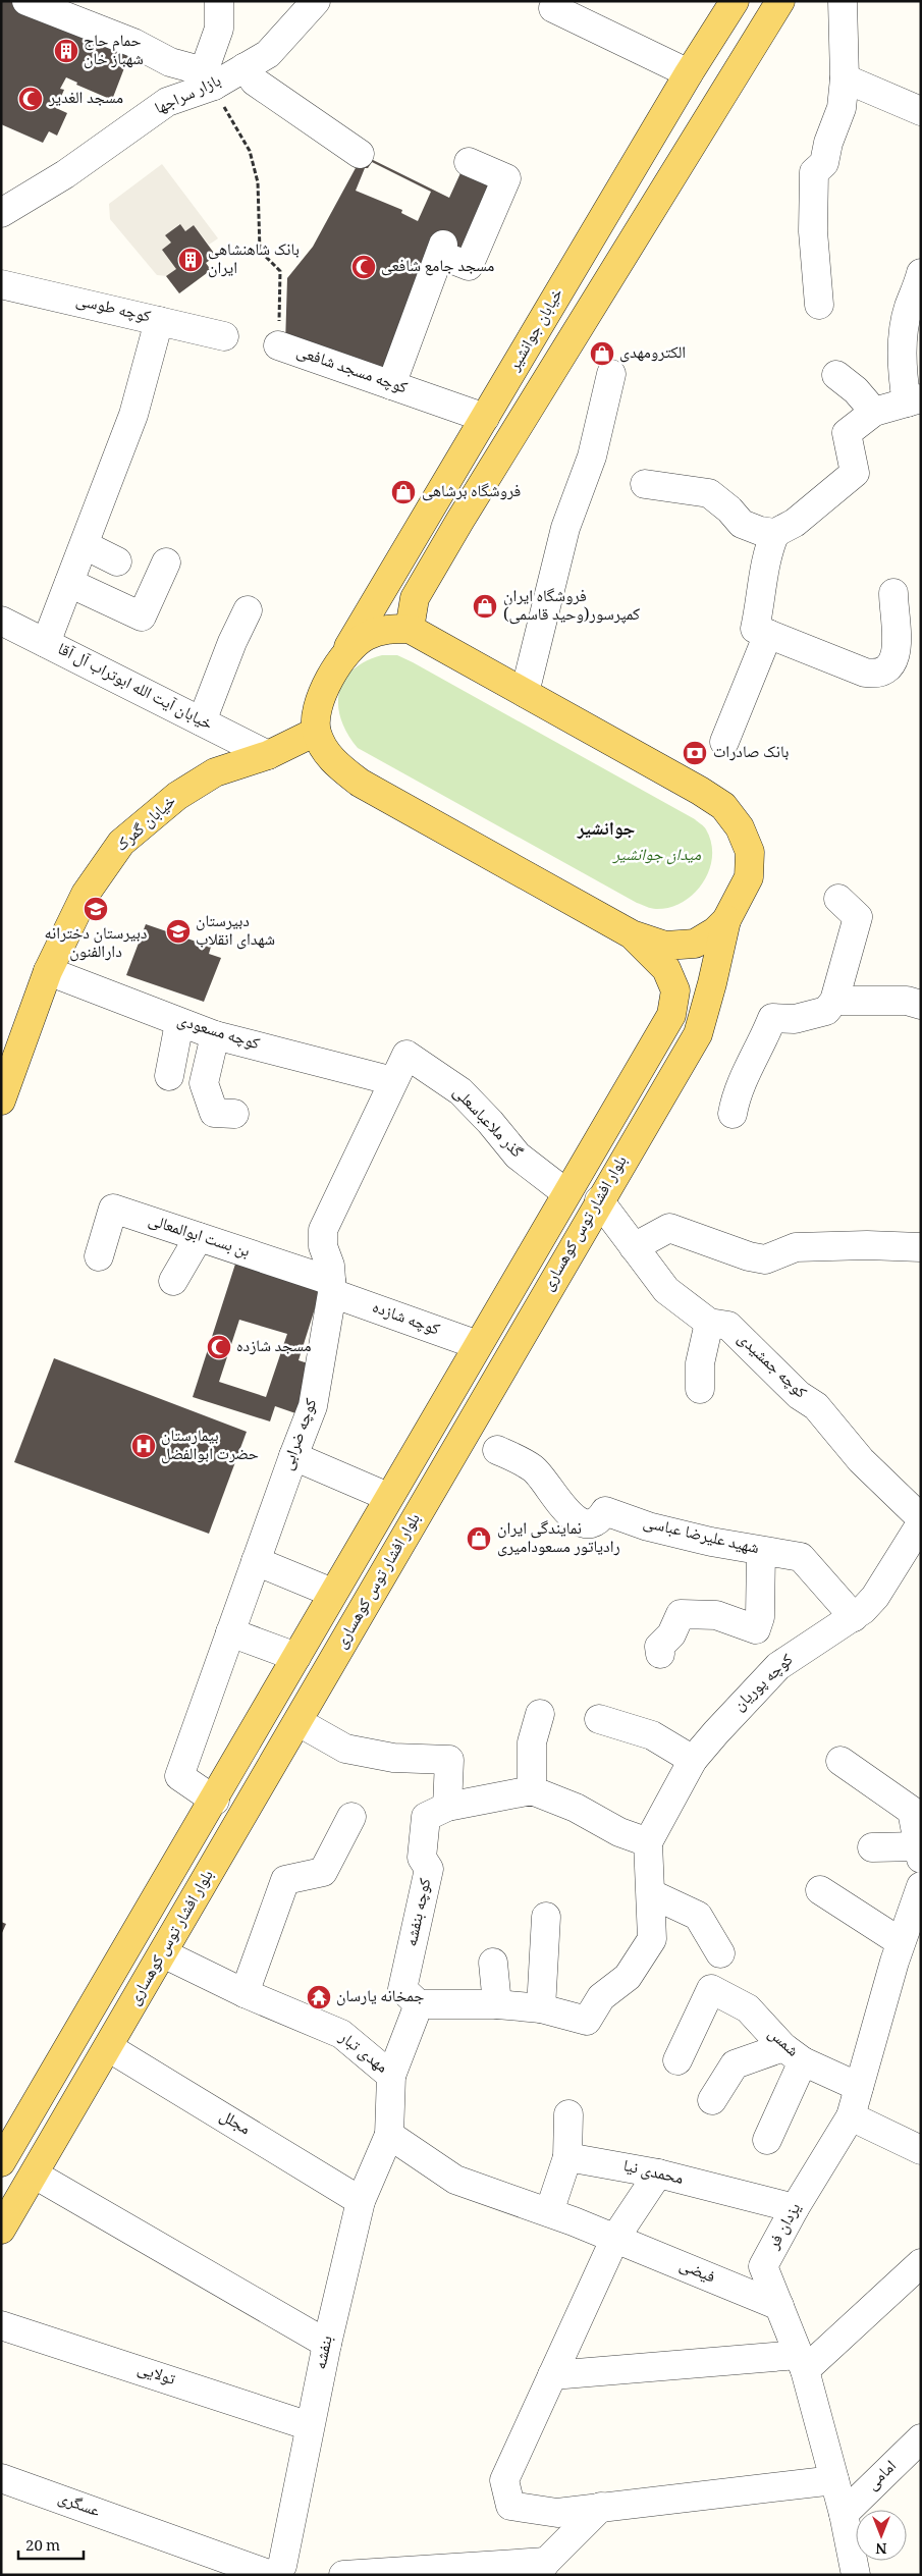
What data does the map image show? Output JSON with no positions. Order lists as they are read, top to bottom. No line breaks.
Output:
{"streets":{"main road":["خیابان جوانشیر","خیابان گمرک","بلوار افشار توس کوهساری"],"street":["بازار سراجها","کوچه طوسی","کوچه مسجد شافعی","خیابان آیت الله ابوتراب آل آقا","کوچه مسعودی","گذر ملاعباسعلی","بن بست ابوالمعالی","کوچه شازده","کوچه جمشیدی","کوچه ضرابی","شهید علیرضا عباسی","کوچه پوریان","کوچه بنفشه","شمس","مهدی تبار","مجلل","محمدی نیا","یزدان فر","فیضی","بنفشه","تولایی","امامی","عسگری"]},"crossings":[["بازار سراجها","کوچه مسجد شافعی"],["خیابان جوانشیر","کوچه مسجد شافعی"],["خیابان آیت الله ابوتراب آل آقا","خیابان گمرک"],["خیابان گمرک","کوچه مسعودی"],["کوچه مسعودی","کوچه ضرابی"],["گذر ملاعباسعلی","بلوار افشار توس کوهساری"],["گذر ملاعباسعلی","کوچه ضرابی"],["بلوار افشار توس کوهساری","کوچه شازده"],["بلوار افشار توس کوهساری","کوچه جمشیدی"],["بلوار افشار توس کوهساری","کوچه ضرابی"],["بلوار افشار توس کوهساری","مهدی تبار"],["بلوار افشار توس کوهساری","مجلل"],["بن بست ابوالمعالی","کوچه شازده"],["بن بست ابوالمعالی","کوچه ضرابی"],["کوچه شازده","کوچه ضرابی"],["شهید علیرضا عباسی","کوچه پوریان"],["شمس","یزدان فر"],["مهدی تبار","بنفشه"],["مجلل","بنفشه"],["محمدی نیا","یزدان فر"],["یزدان فر","فیضی"],["یزدان فر","امامی"],["بنفشه","تولایی"],["بنفشه","عسگری"]],"districts":["جوانشیر"],"parks":["میدان جوانشیر"],"places":{"building":["حمام حاج شهباز خان","بانک شاهنشاهی ایران"],"mosque":["مسجد الغدیر","مسجد جامع شافعی","مسجد شازده"],"shop":["الکترومهدی","فروشگاه برشاهی","فروشگاه ایران کمپرسور(وحید قاسمی)","نمایندگی ایران رادیاتور مسعودامیری"],"bank":["بانک صادرات"],"school or university":["دبیرستان دخترانه دارالفنون","دبیرستان شهدای انقلاب"],"hospital":["بیمارستان حضرت ابوالفضل"],"temple":["جمخانه یارسان"]},"scale_bar":"20 m","north":"bottom"}
